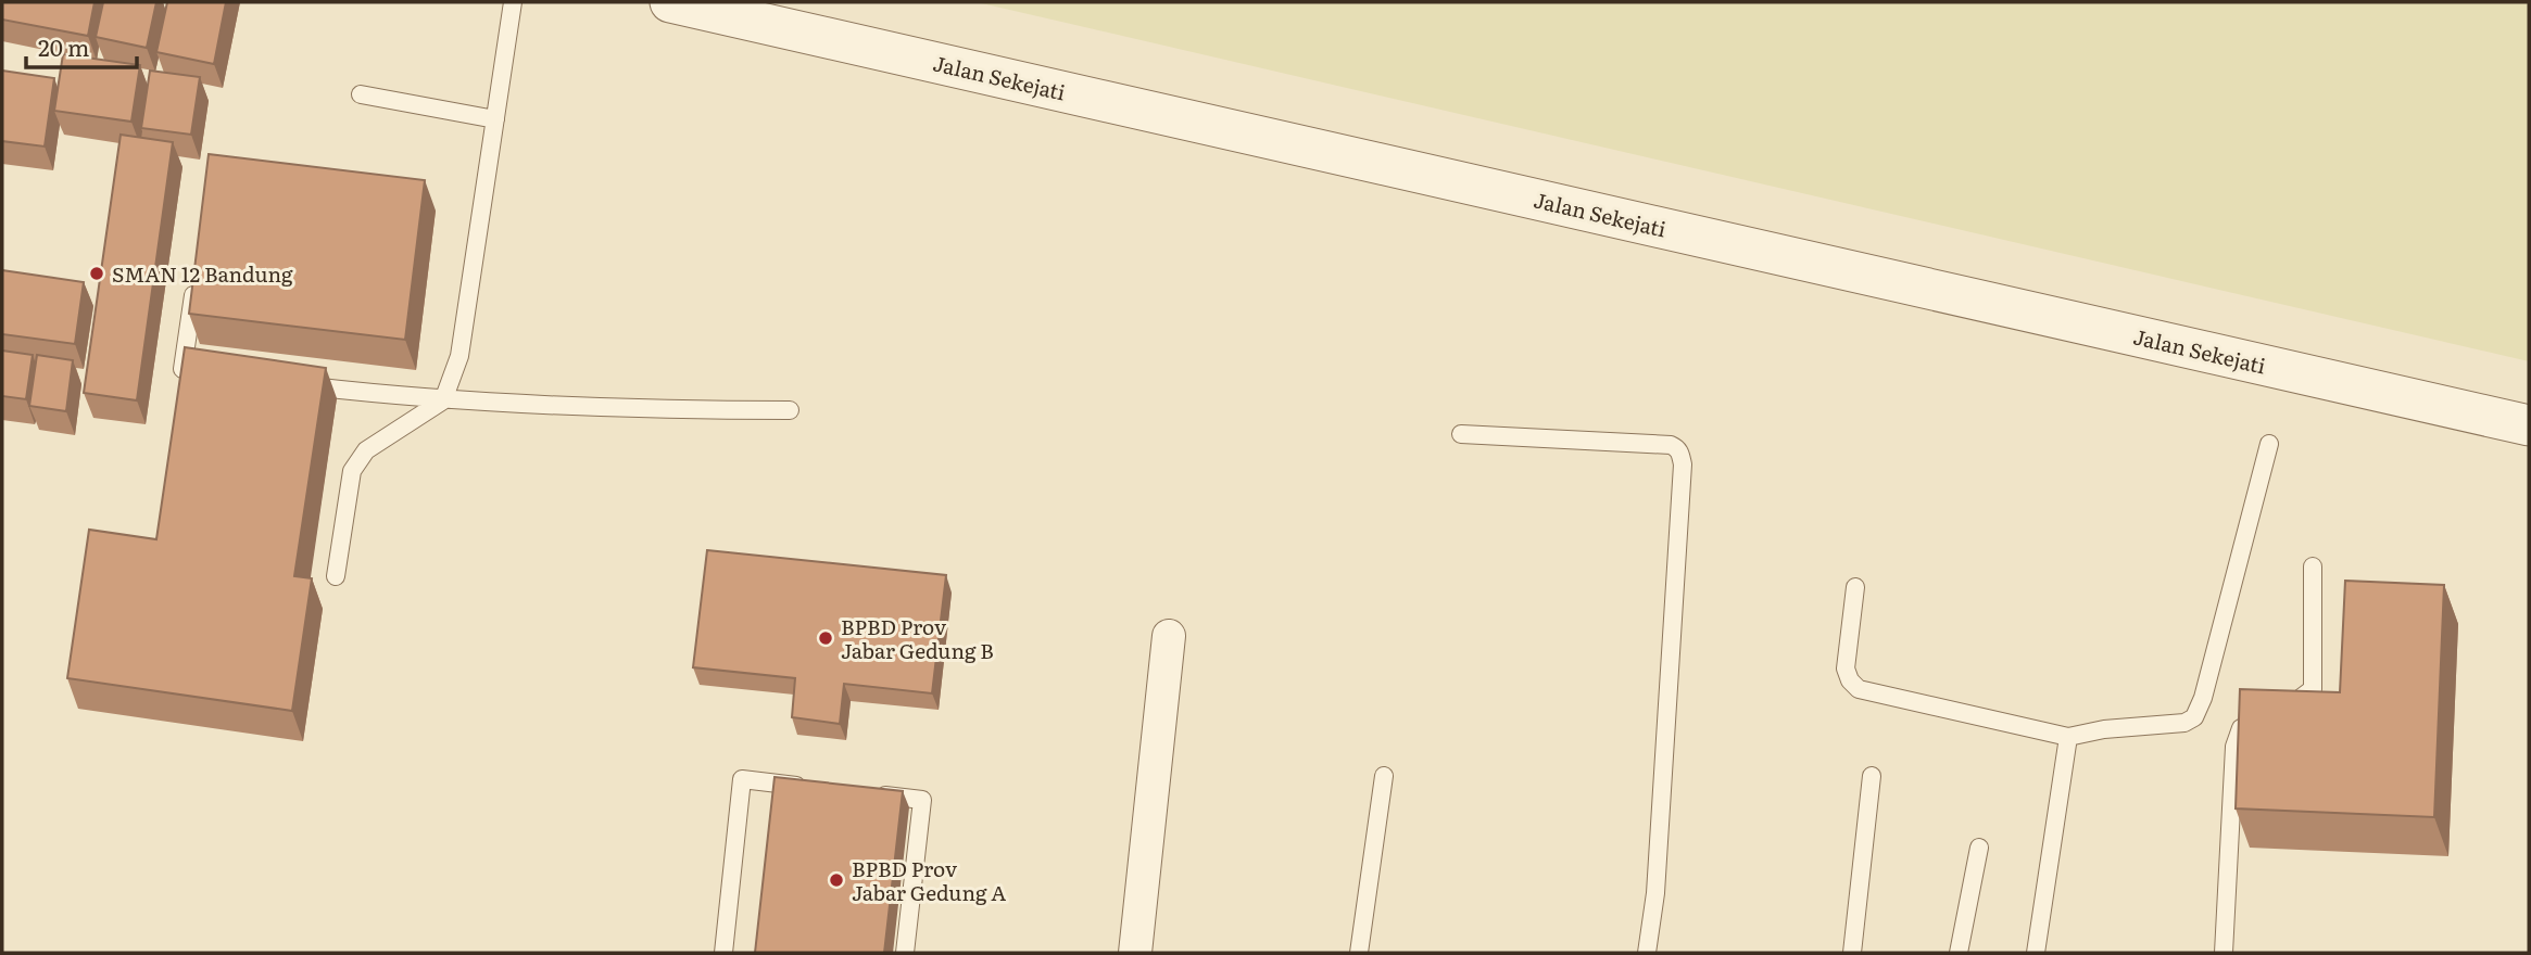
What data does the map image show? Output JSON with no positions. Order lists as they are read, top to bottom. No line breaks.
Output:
{"streets":{"street":["Jalan Sekejati"]},"places":["SMAN 12 Bandung","BPBD Prov Jabar Gedung B","BPBD Prov Jabar Gedung A"],"scale_bar":"20 m"}
